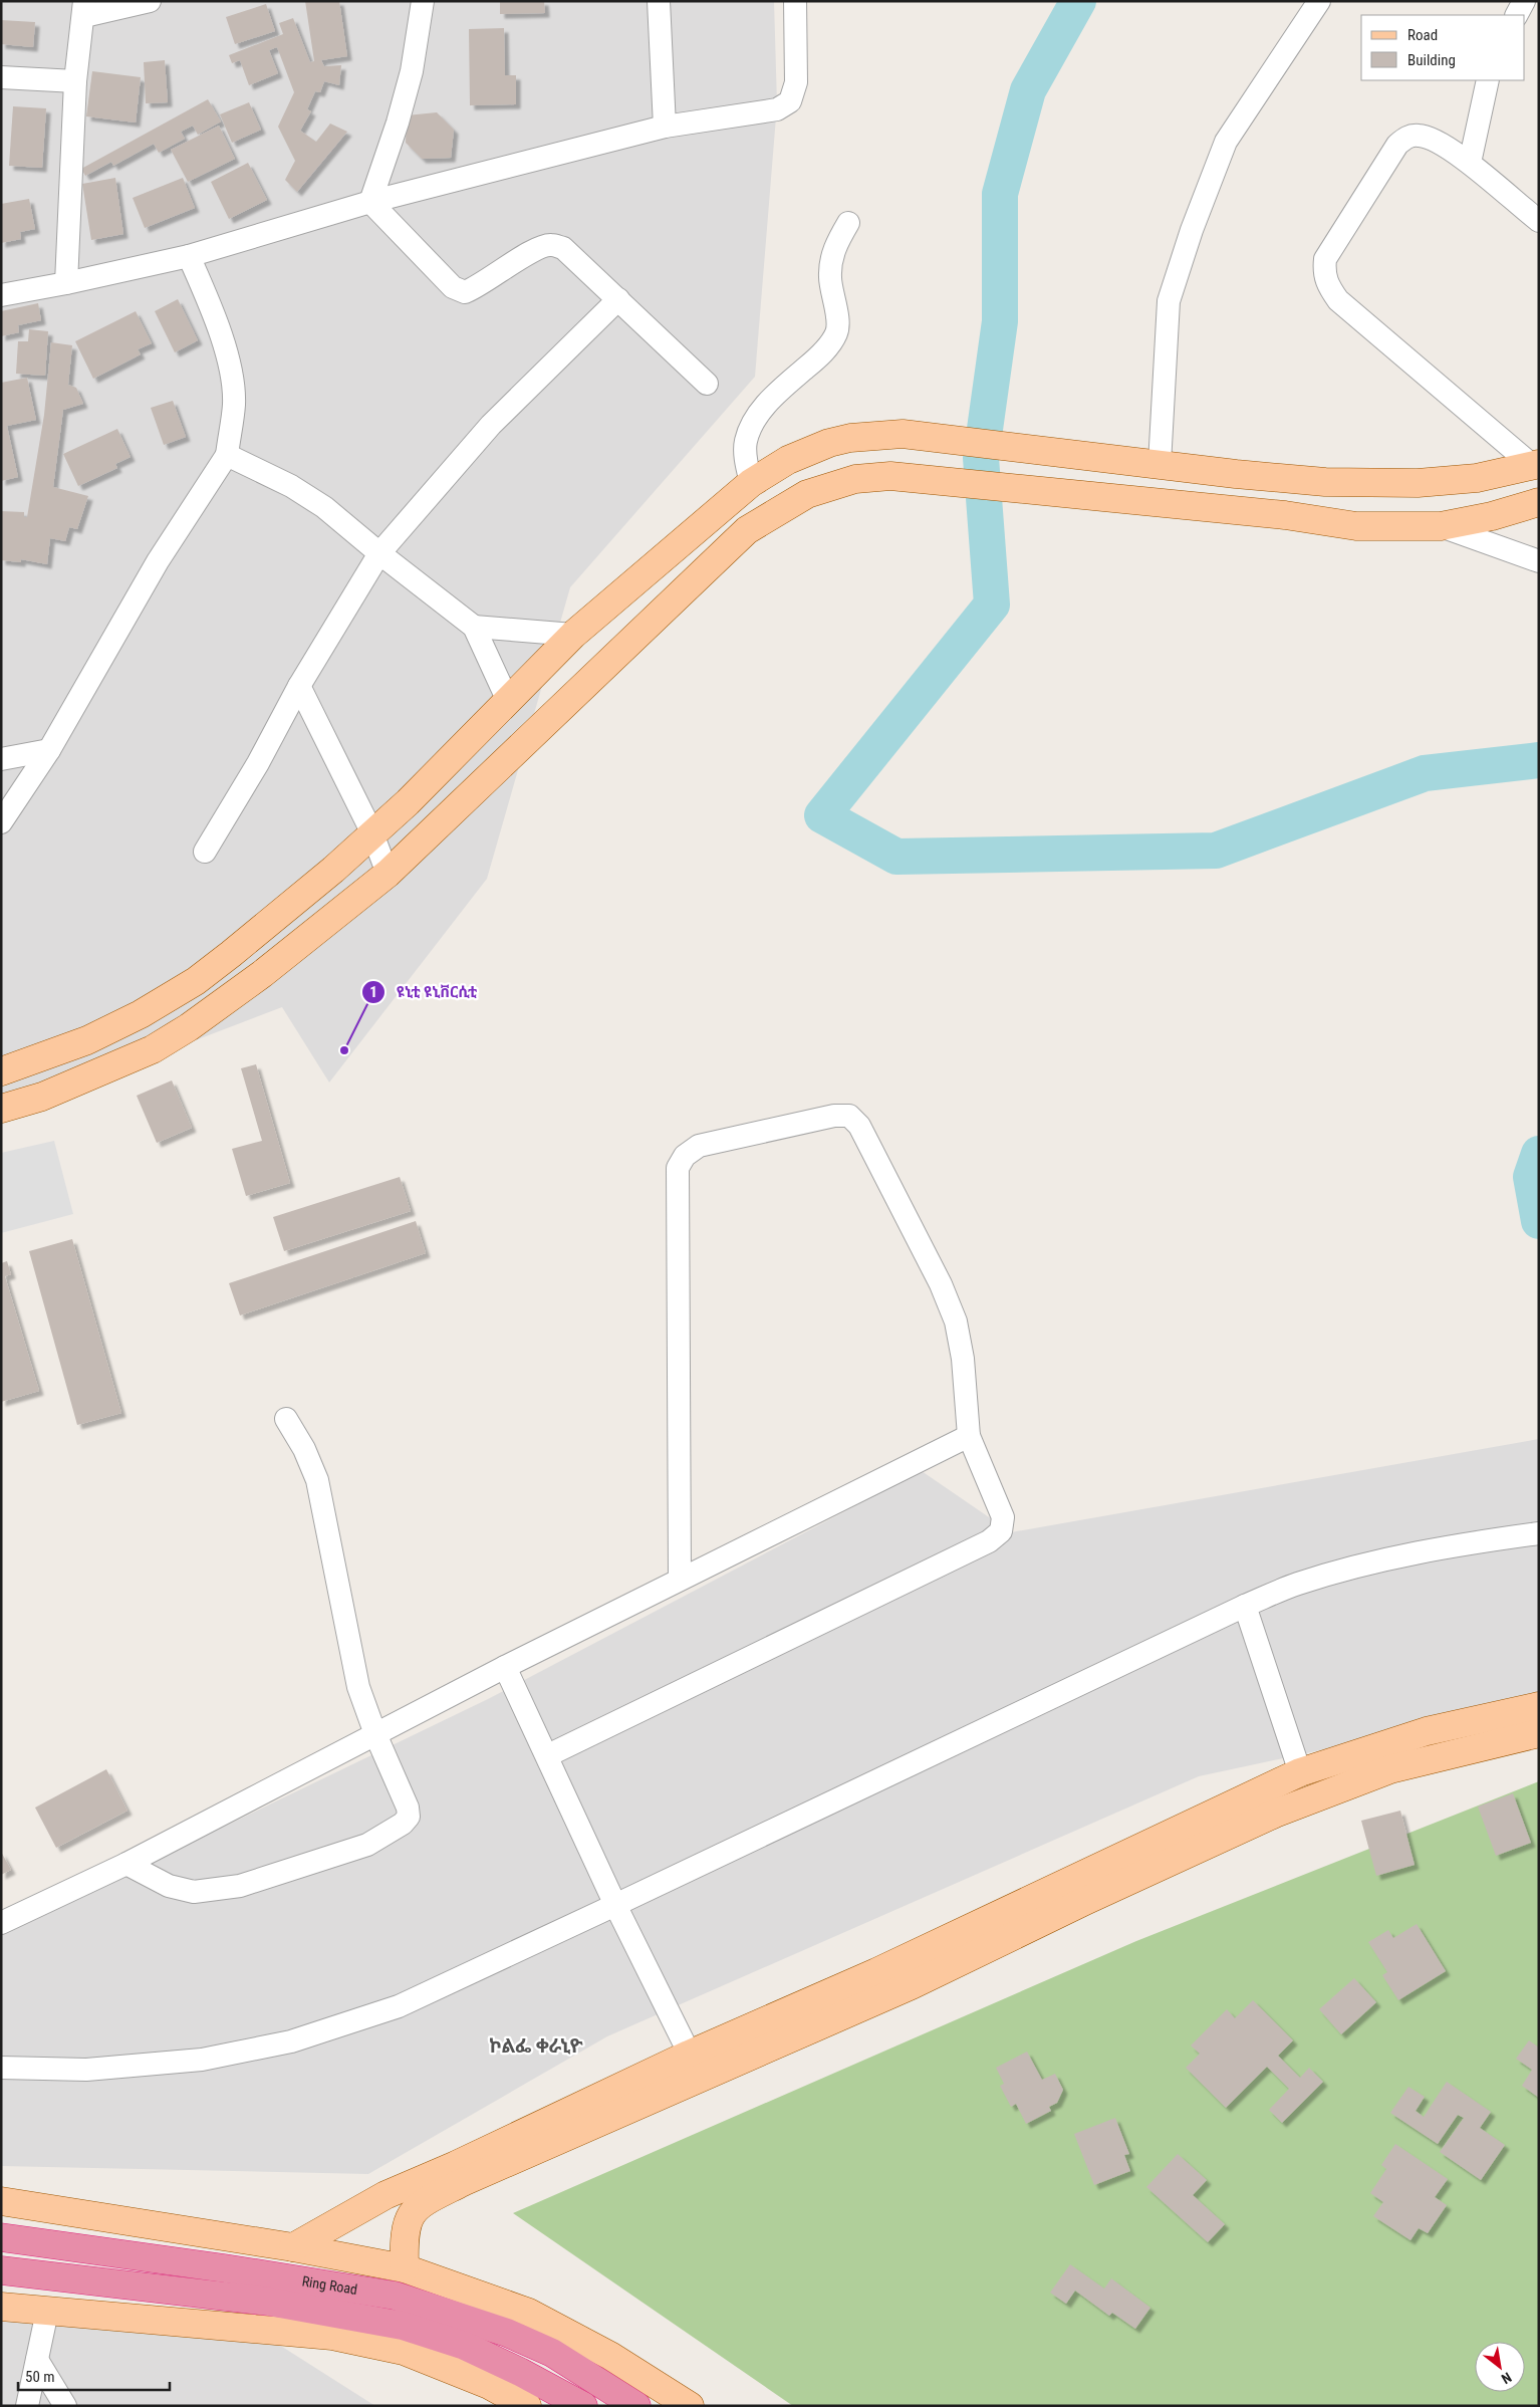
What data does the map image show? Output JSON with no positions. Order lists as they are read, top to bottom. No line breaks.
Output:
{"streets":{"highway":["Ring Road"]},"districts":["ኮልፌ ቀራኒዮ"],"places":["ዩኒቲ ዩኒቨርሲቲ"],"legend":["Road","Building"],"scale_bar":"50 m","north":"bottom right"}
